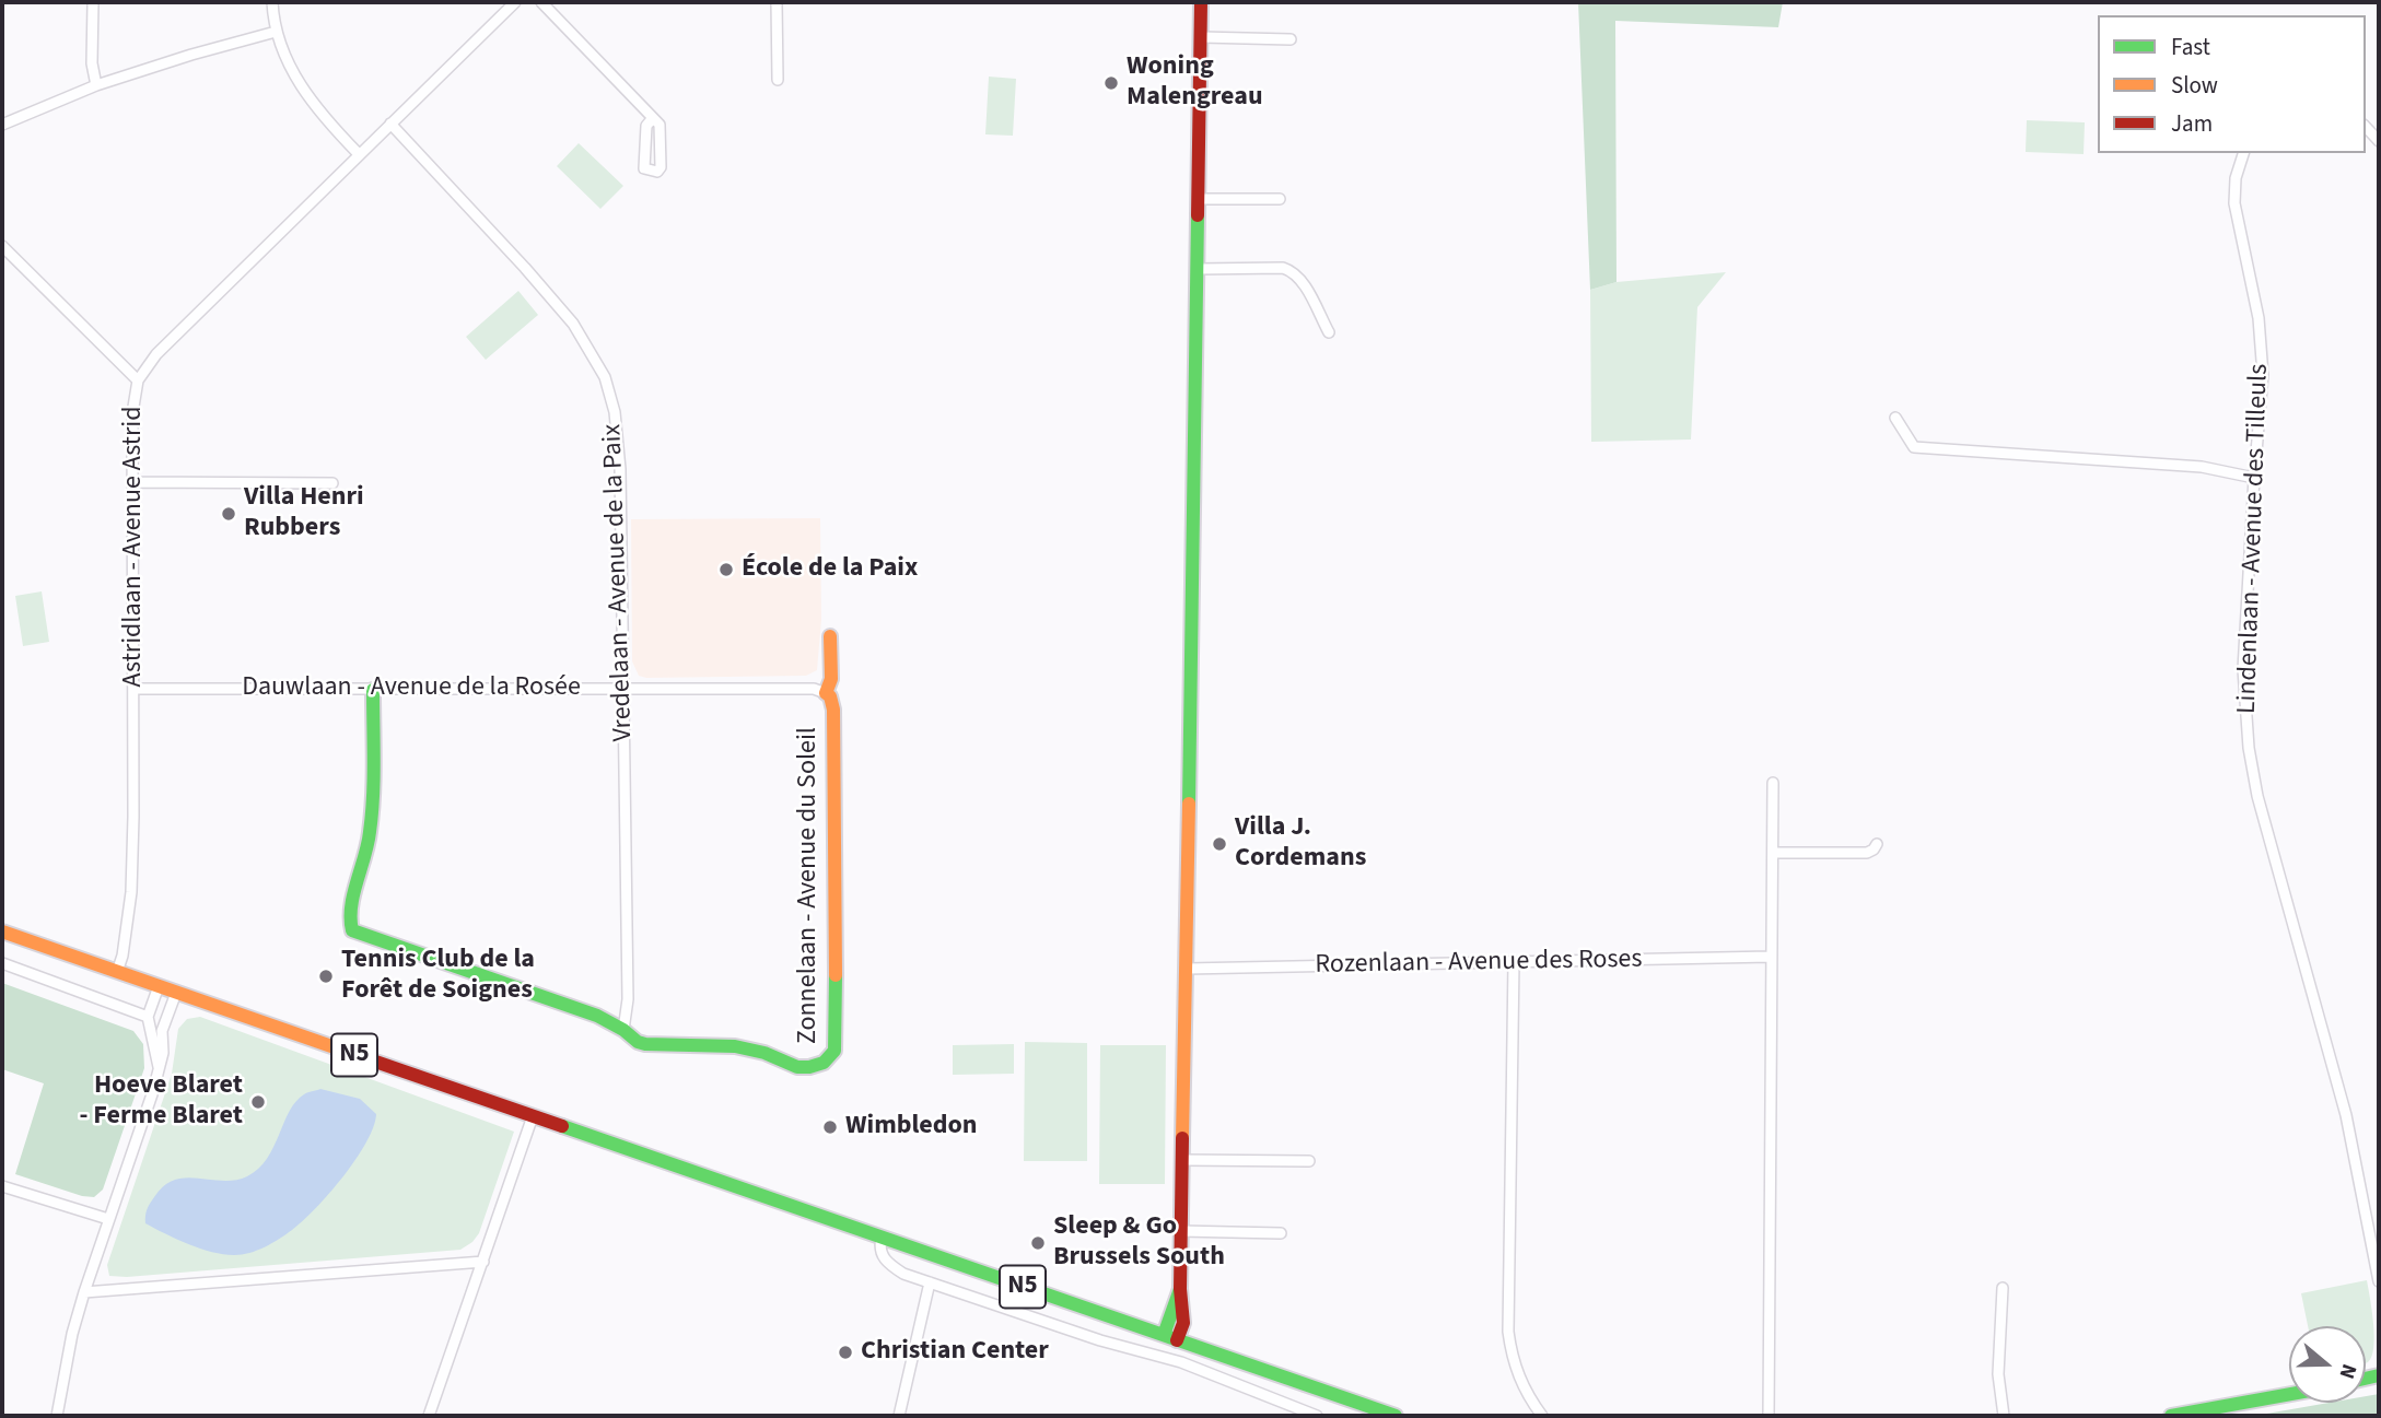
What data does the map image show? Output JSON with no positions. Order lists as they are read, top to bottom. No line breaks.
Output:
{"streets":{"street":["Lindenlaan - Avenue des Tilleuls","Astridlaan - Avenue Astrid","Vredelaan - Avenue de la Paix","Dauwlaan - Avenue de la Rosée","Zonnelaan - Avenue du Soleil","Rozenlaan - Avenue des Roses","N5"]},"crossings":[["Astridlaan - Avenue Astrid","Vredelaan - Avenue de la Paix"],["Astridlaan - Avenue Astrid","Dauwlaan - Avenue de la Rosée"],["Astridlaan - Avenue Astrid","N5"],["Vredelaan - Avenue de la Paix","Dauwlaan - Avenue de la Rosée"],["Vredelaan - Avenue de la Paix","Zonnelaan - Avenue du Soleil"],["Dauwlaan - Avenue de la Rosée","Zonnelaan - Avenue du Soleil"]],"places":["Woning Malengreau","Villa Henri Rubbers","École de la Paix","Villa J. Cordemans","Tennis Club de la Forêt de Soignes","Hoeve Blaret - Ferme Blaret","Wimbledon","Sleep & Go Brussels South","Christian Center"],"legend":["Fast","Slow","Jam"],"north":"right"}
